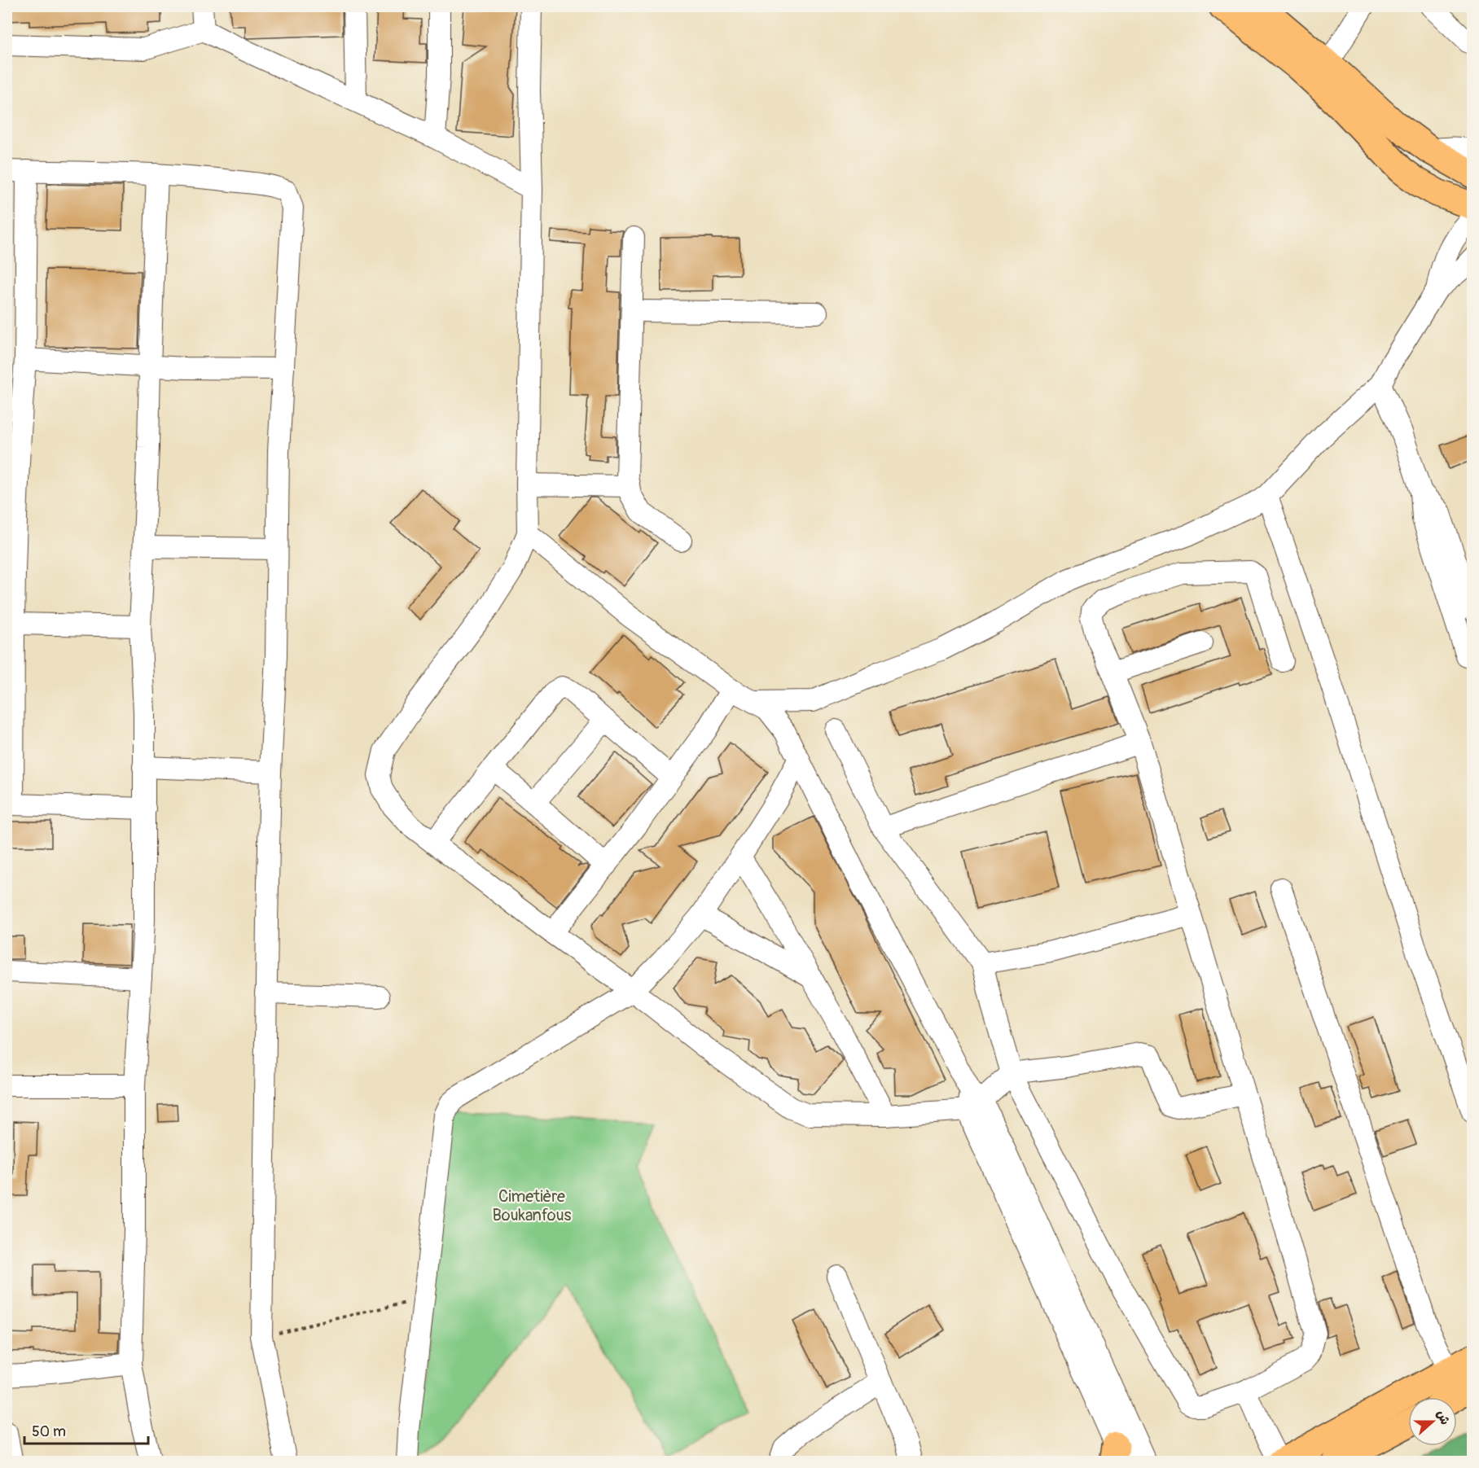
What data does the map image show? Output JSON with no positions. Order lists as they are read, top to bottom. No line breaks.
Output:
{"parks":["Cimetière Boukanfous"],"scale_bar":"50 m","north":"right"}
